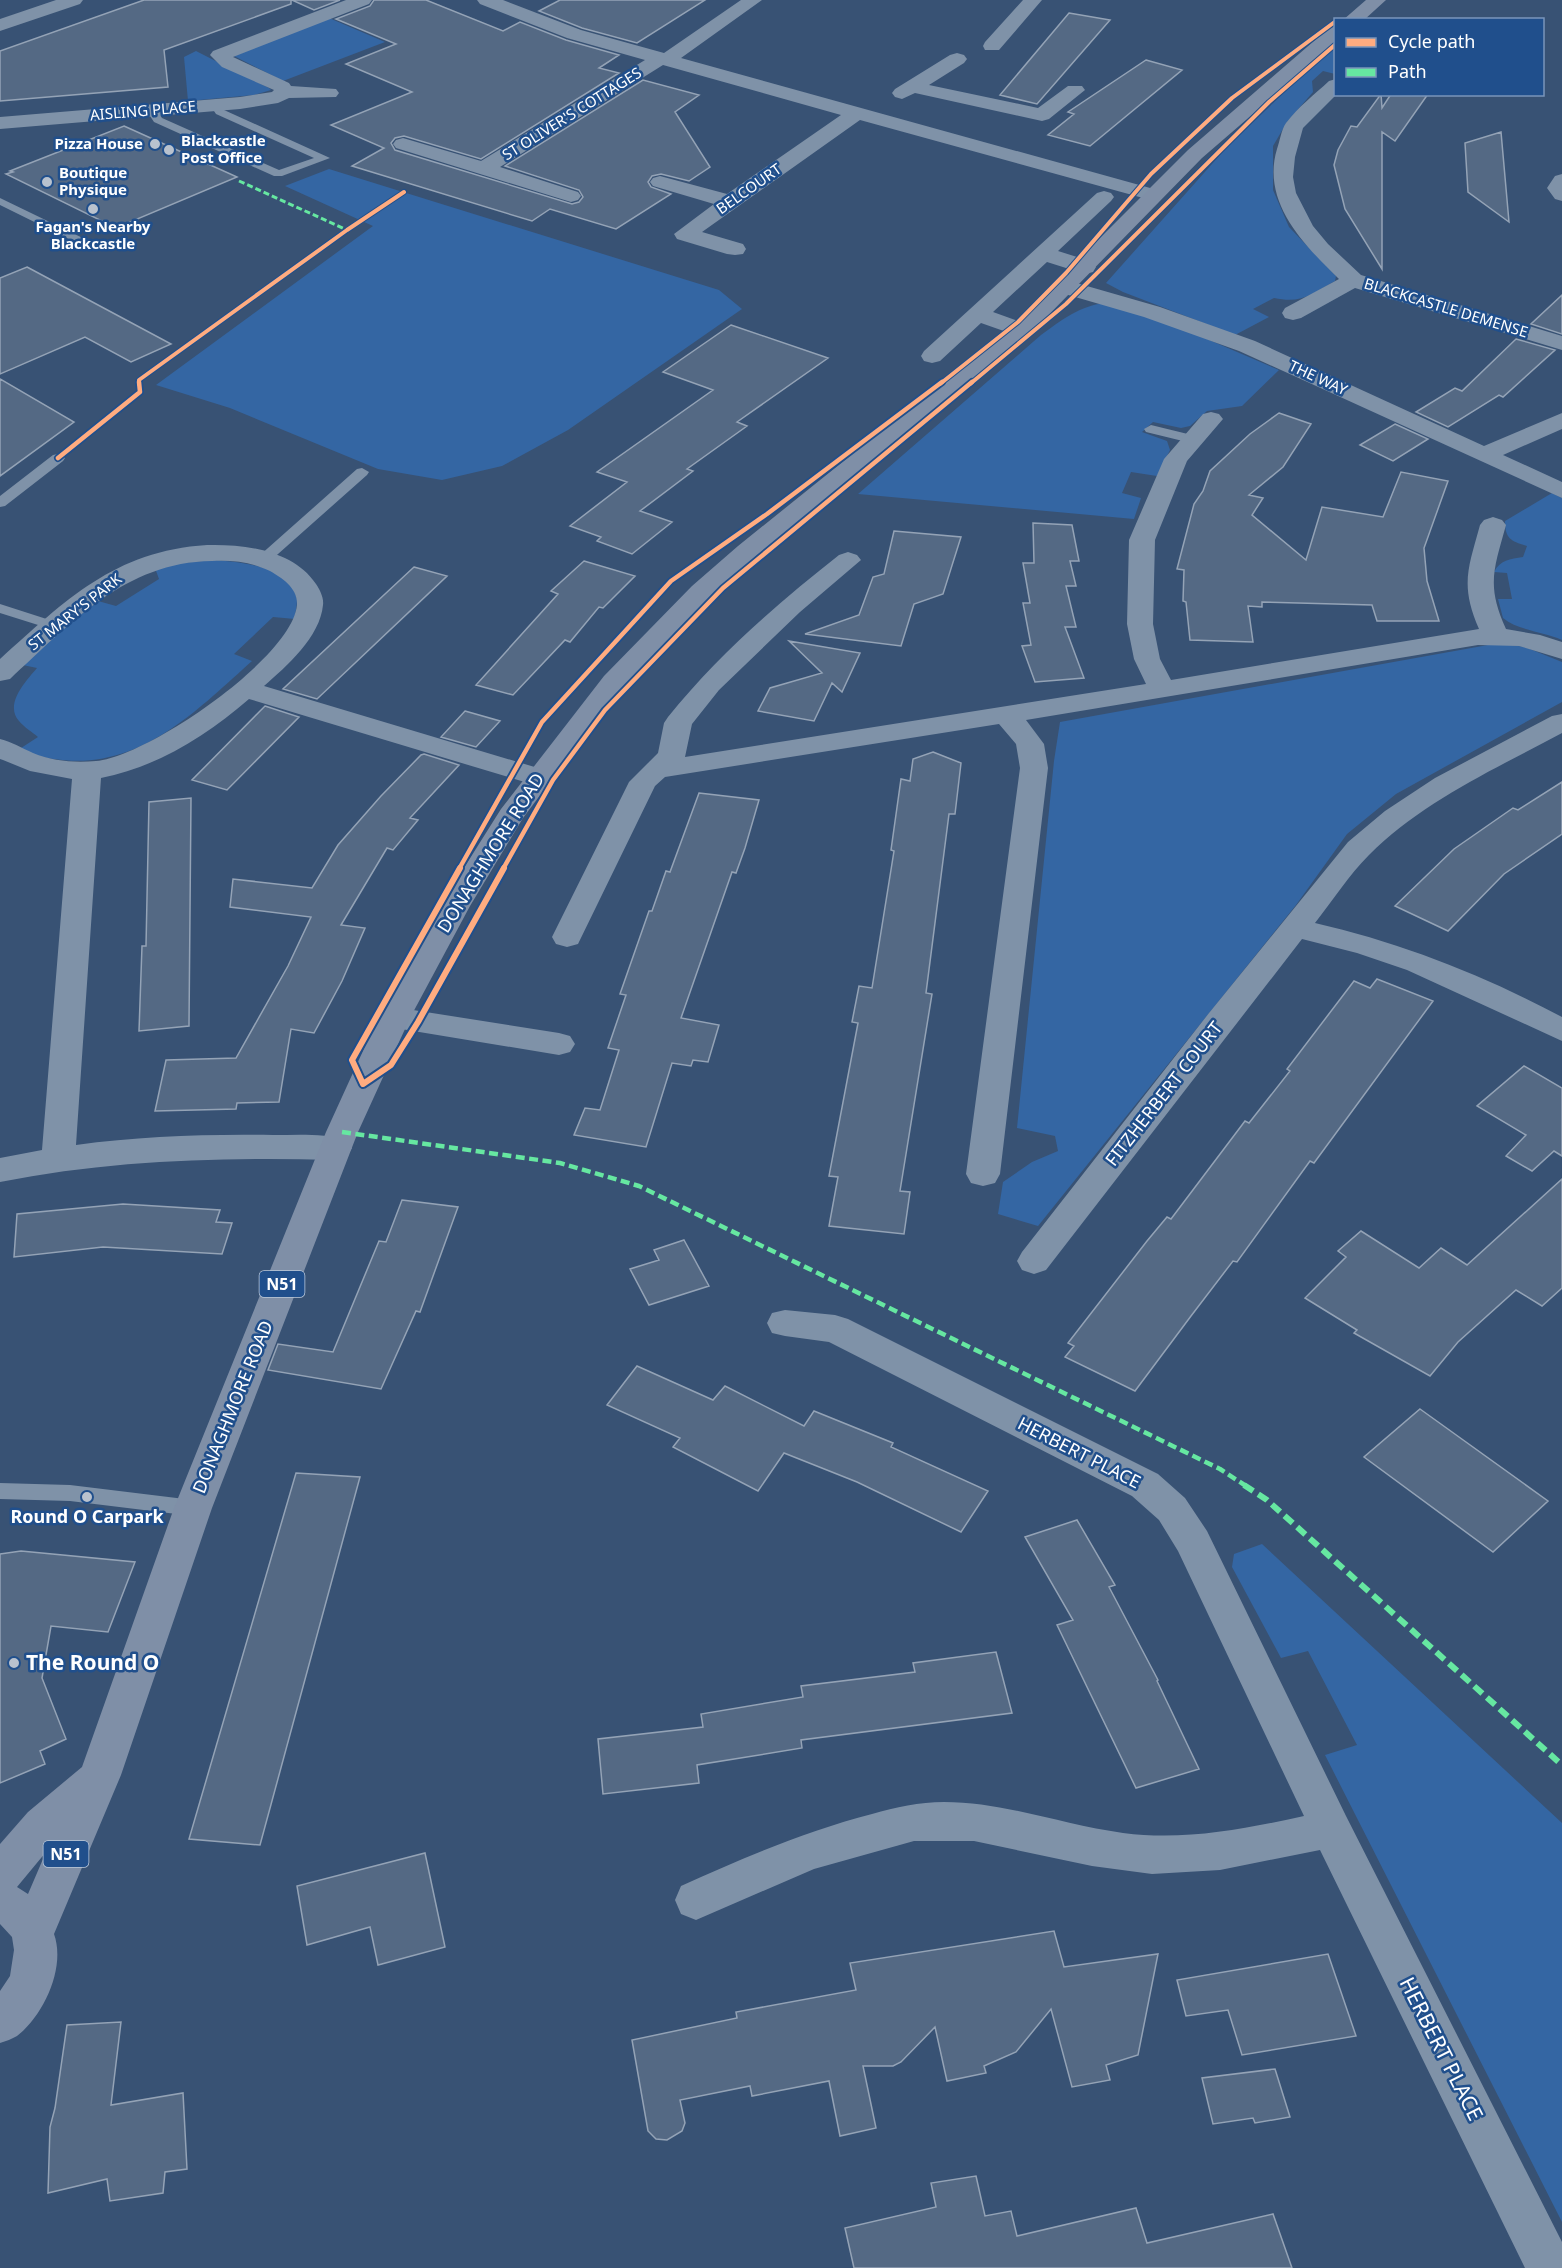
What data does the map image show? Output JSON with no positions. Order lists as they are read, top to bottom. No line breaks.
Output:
{"streets":{"main road":["DONAGHMORE ROAD","N51"],"street":["AISLING PLACE","ST OLIVER'S COTTAGES","BELCOURT","BLACKCASTLE DEMENSE","THE WAY","ST MARY'S PARK","FITZHERBERT COURT","HERBERT PLACE"]},"crossings":[["THE WAY","DONAGHMORE ROAD"],["DONAGHMORE ROAD","N51"]],"places":["Pizza House","Blackcastle Post Office","Boutique Physique","Fagan's Nearby Blackcastle","Round O Carpark","The Round O"],"legend":["Cycle path","Path"]}
